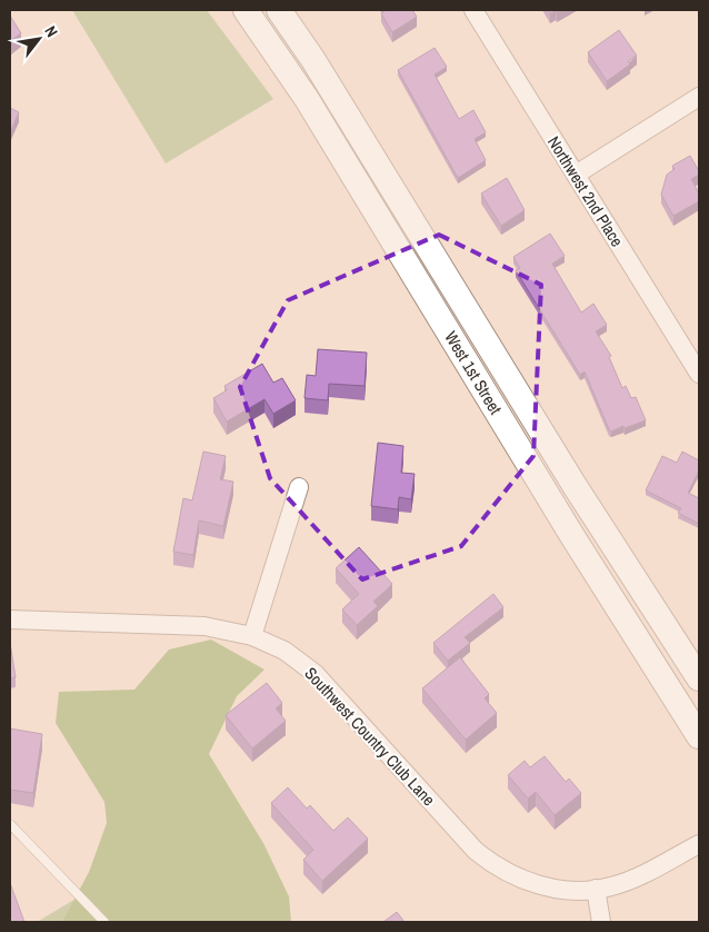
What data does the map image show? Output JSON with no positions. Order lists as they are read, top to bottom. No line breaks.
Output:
{"streets":{"main road":["West 1st Street"],"street":["Northwest 2nd Place","Southwest Country Club Lane"]},"north":"top right"}
